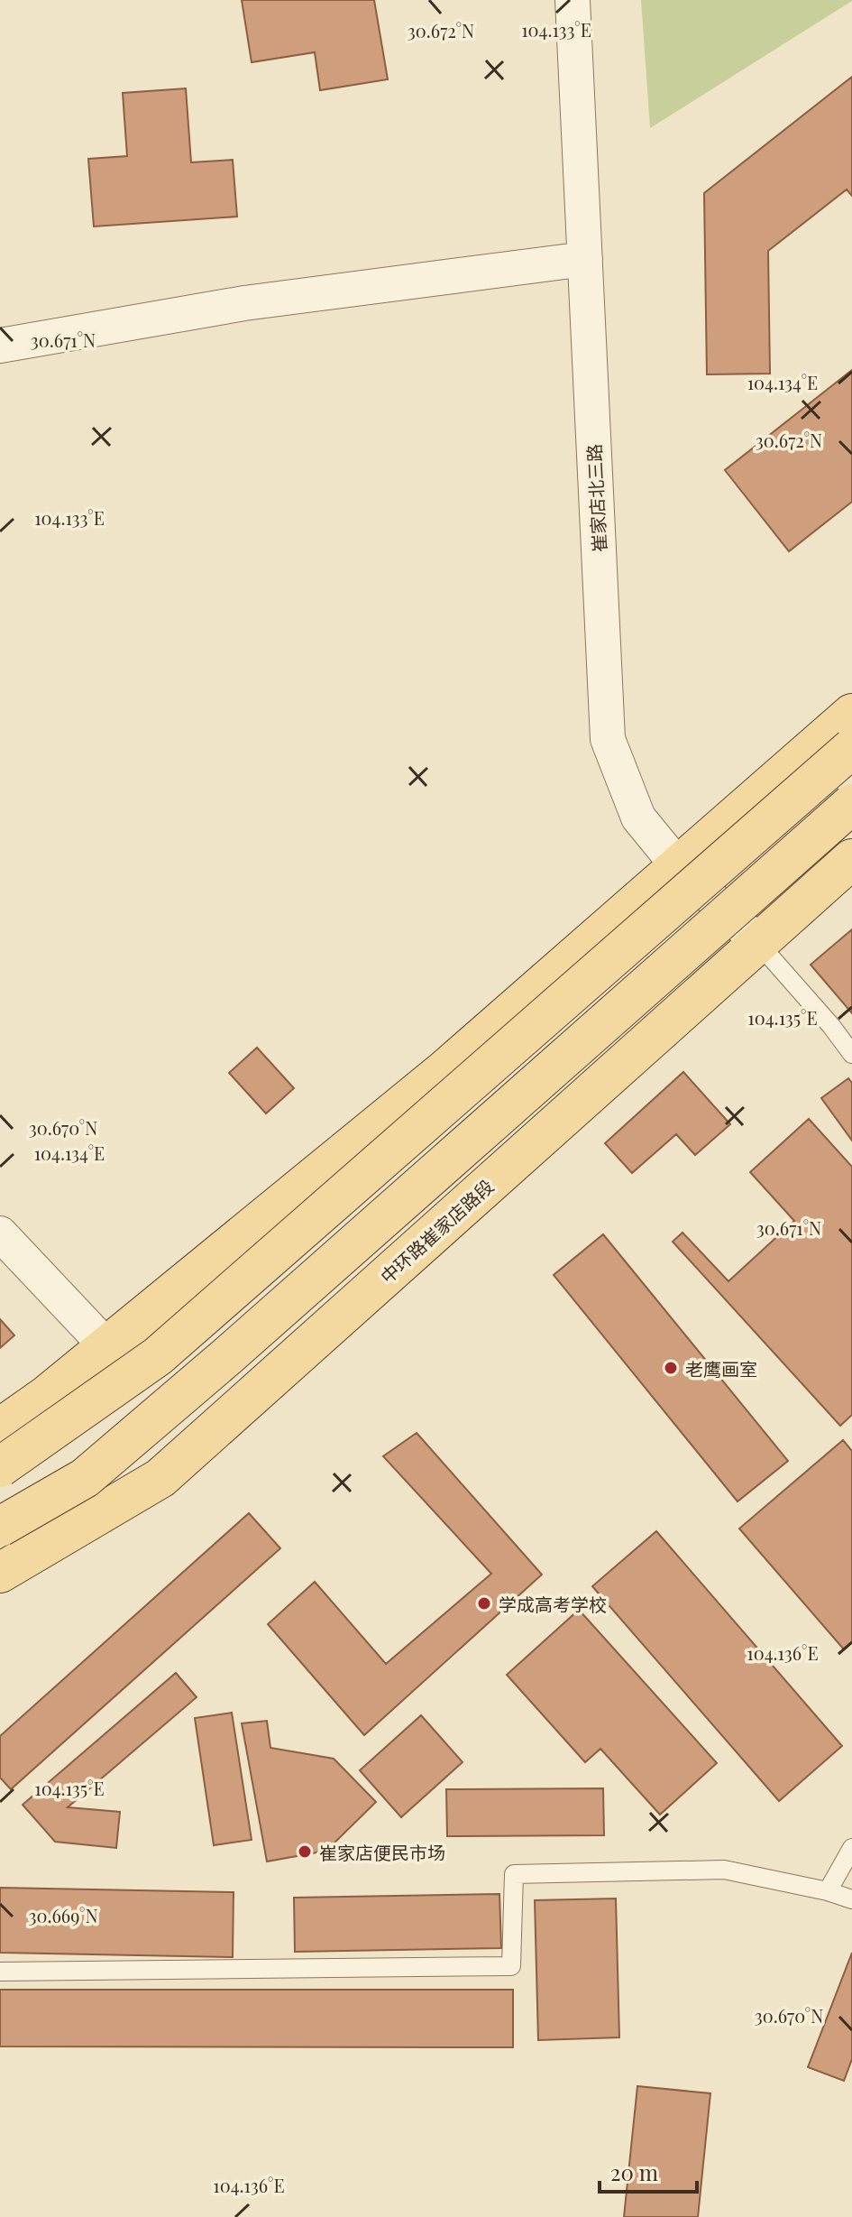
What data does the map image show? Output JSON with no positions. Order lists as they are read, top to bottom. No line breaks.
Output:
{"streets":{"main road":["中环路崔家店路段"],"street":["崔家店北三路"]},"crossings":[["崔家店北三路","中环路崔家店路段"]],"places":["老鹰画室","学成高考学校","崔家店便民市场"],"scale_bar":"20 m","coordinates":["104.133°E","30.672°N","30.671°N","104.134°E","104.135°E","30.670°N","104.136°E","30.669°N"]}
